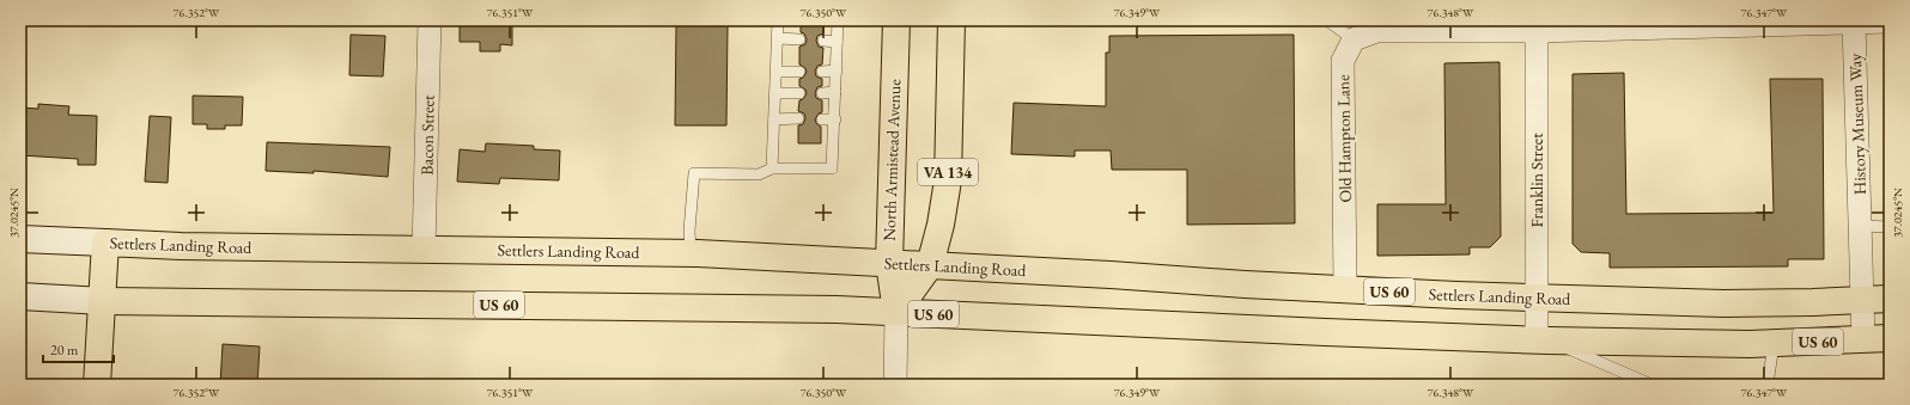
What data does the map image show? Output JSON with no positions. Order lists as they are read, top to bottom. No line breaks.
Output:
{"streets":{"main road":["North Armistead Avenue","VA 134","Settlers Landing Road","US 60"],"street":["History Museum Way","Bacon Street","Old Hampton Lane","Franklin Street"]},"crossings":[["History Museum Way","Settlers Landing Road"],["History Museum Way","US 60"],["Bacon Street","Settlers Landing Road"],["Old Hampton Lane","Settlers Landing Road"],["North Armistead Avenue","VA 134"],["North Armistead Avenue","Settlers Landing Road"],["North Armistead Avenue","US 60"],["VA 134","Settlers Landing Road"],["VA 134","US 60"],["Franklin Street","Settlers Landing Road"],["Franklin Street","US 60"]],"scale_bar":"20 m","coordinates":["76.352°W","76.351°W","76.350°W","76.349°W","76.348°W","76.347°W","37.0245°N"]}
